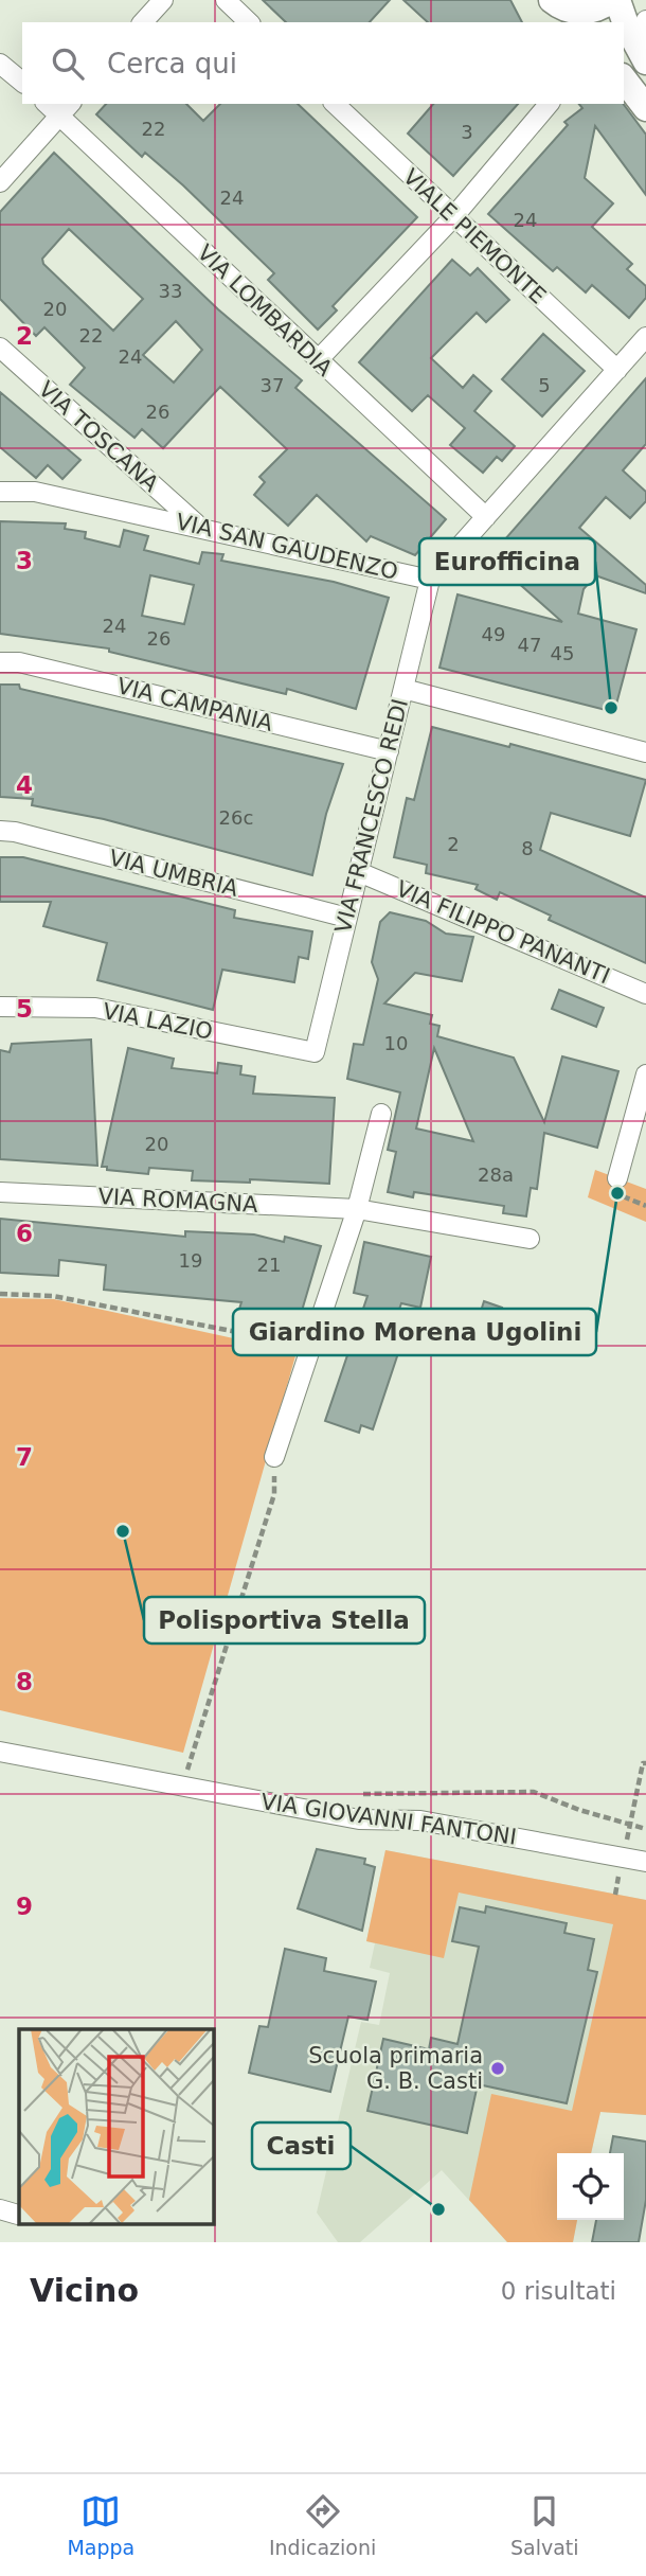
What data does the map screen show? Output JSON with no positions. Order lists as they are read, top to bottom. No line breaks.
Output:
{"streets":{"street":["VIALE PIEMONTE","VIA LOMBARDIA","VIA TOSCANA","VIA SAN GAUDENZO","VIA CAMPANIA","VIA FRANCESCO REDI","VIA UMBRIA","VIA FILIPPO PANANTI","VIA LAZIO","VIA ROMAGNA","VIA GIOVANNI FANTONI"]},"crossings":[["VIA TOSCANA","VIA SAN GAUDENZO"],["VIA SAN GAUDENZO","VIA FRANCESCO REDI"],["VIA CAMPANIA","VIA FRANCESCO REDI"],["VIA FRANCESCO REDI","VIA UMBRIA"],["VIA FRANCESCO REDI","VIA FILIPPO PANANTI"],["VIA FRANCESCO REDI","VIA LAZIO"]],"places":["Eurofficina","Giardino Morena Ugolini","Polisportiva Stella","Scuola primaria G. B. Casti","Casti"],"house_numbers":["22","3","24","24","33","20","22","24","37","5","26","24","49","26","47","45","26c","2","8","10","20","28a","19","21"],"page":{"search":"Cerca qui","heading":["Vicino","0 risultati"],"nav":["Mappa","Indicazioni","Salvati"]},"grid":{"rows":["2","3","4","5","6","7","8","9"]}}
